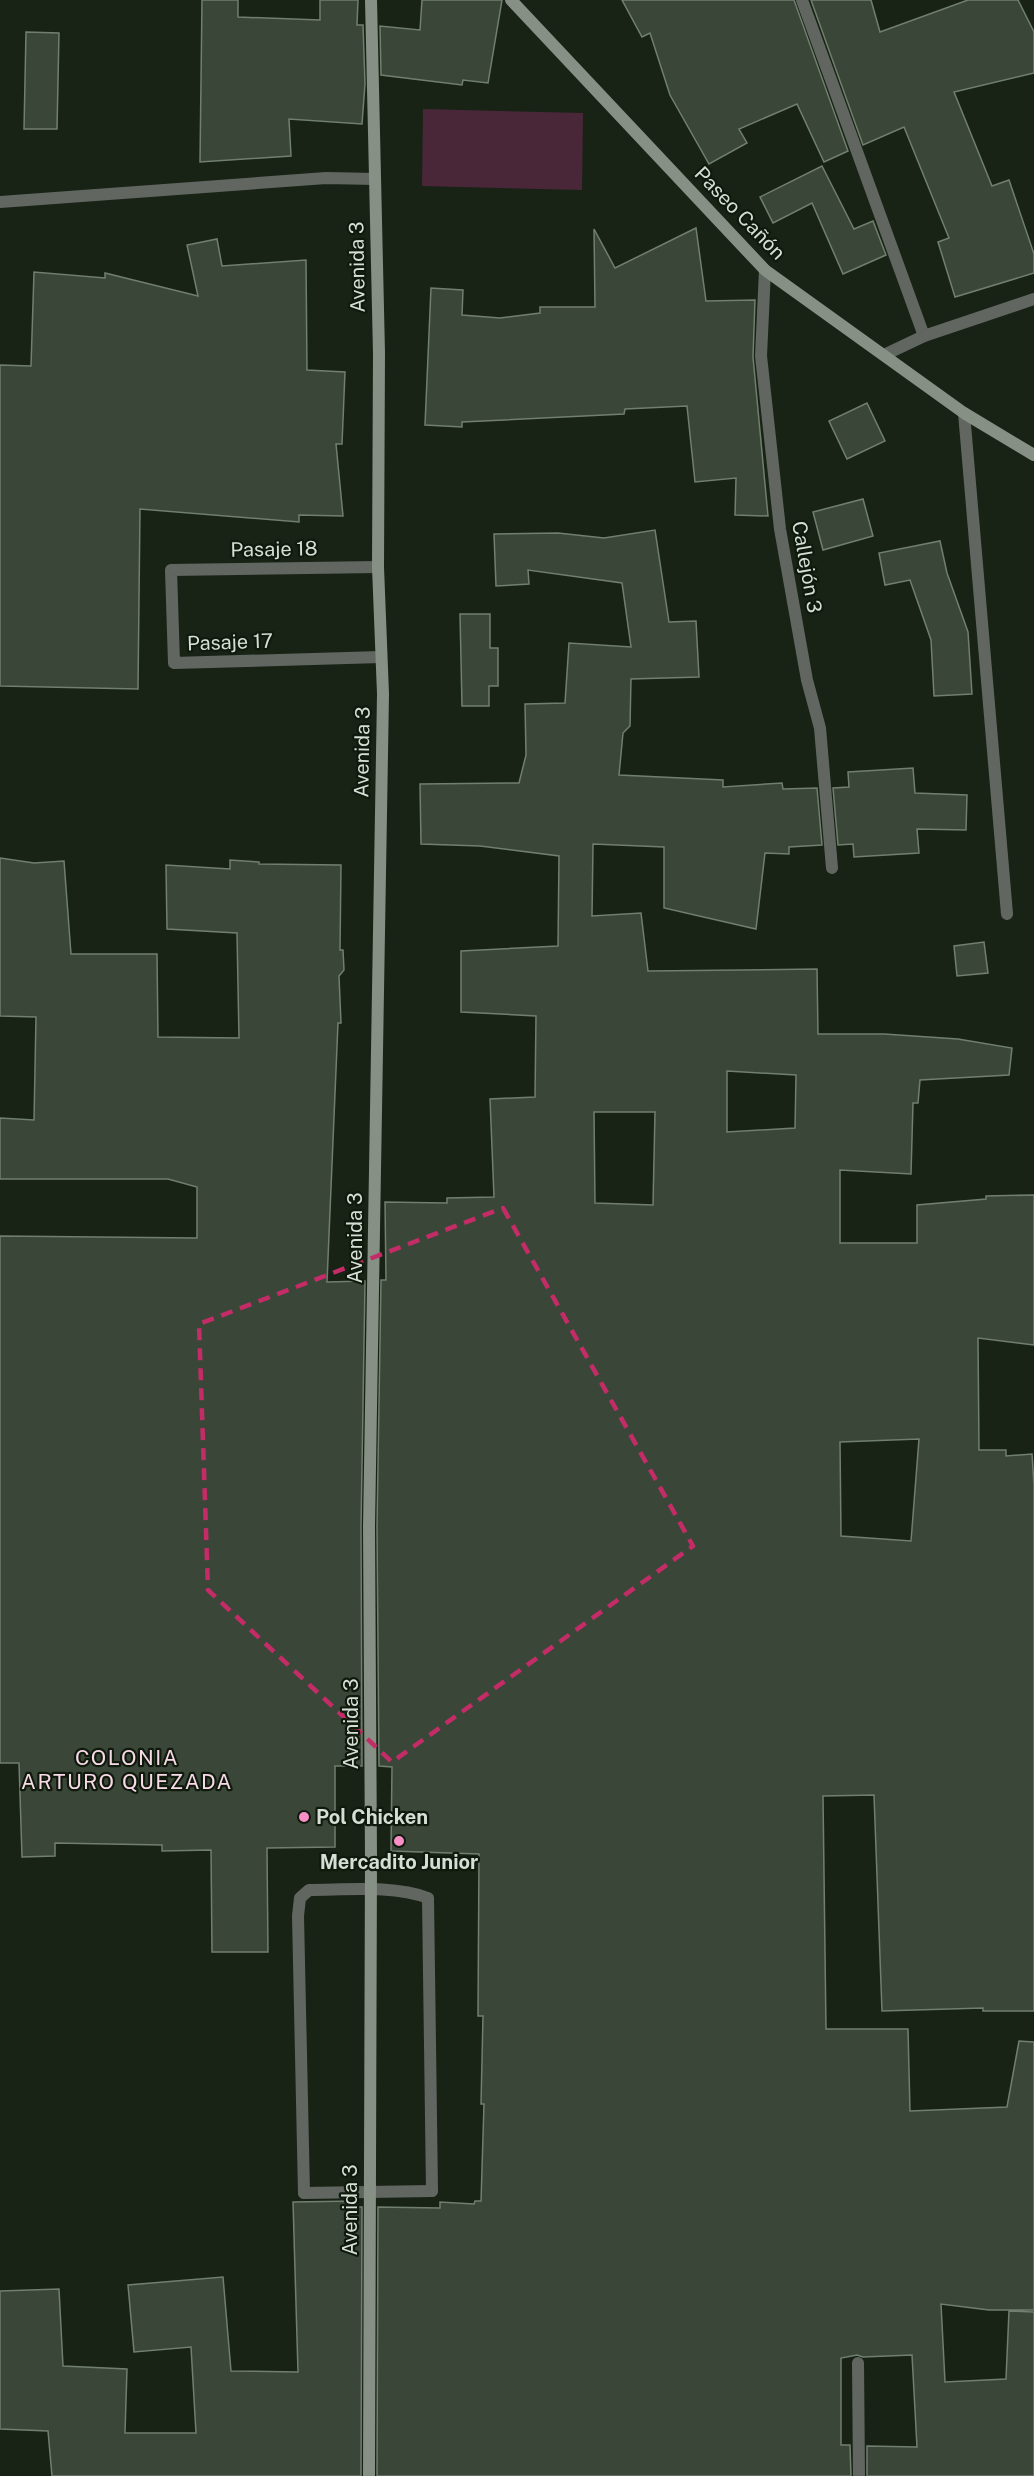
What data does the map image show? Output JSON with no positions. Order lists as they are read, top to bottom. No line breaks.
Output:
{"streets":{"street":["Paseo Cañón","Avenida 3","Pasaje 18","Callejón 3","Pasaje 17"]},"crossings":[["Paseo Cañón","Callejón 3"],["Avenida 3","Pasaje 18"],["Avenida 3","Pasaje 17"],["Pasaje 18","Pasaje 17"]],"districts":["COLONIA ARTURO QUEZADA"],"places":["Pol Chicken","Mercadito Junior"]}
